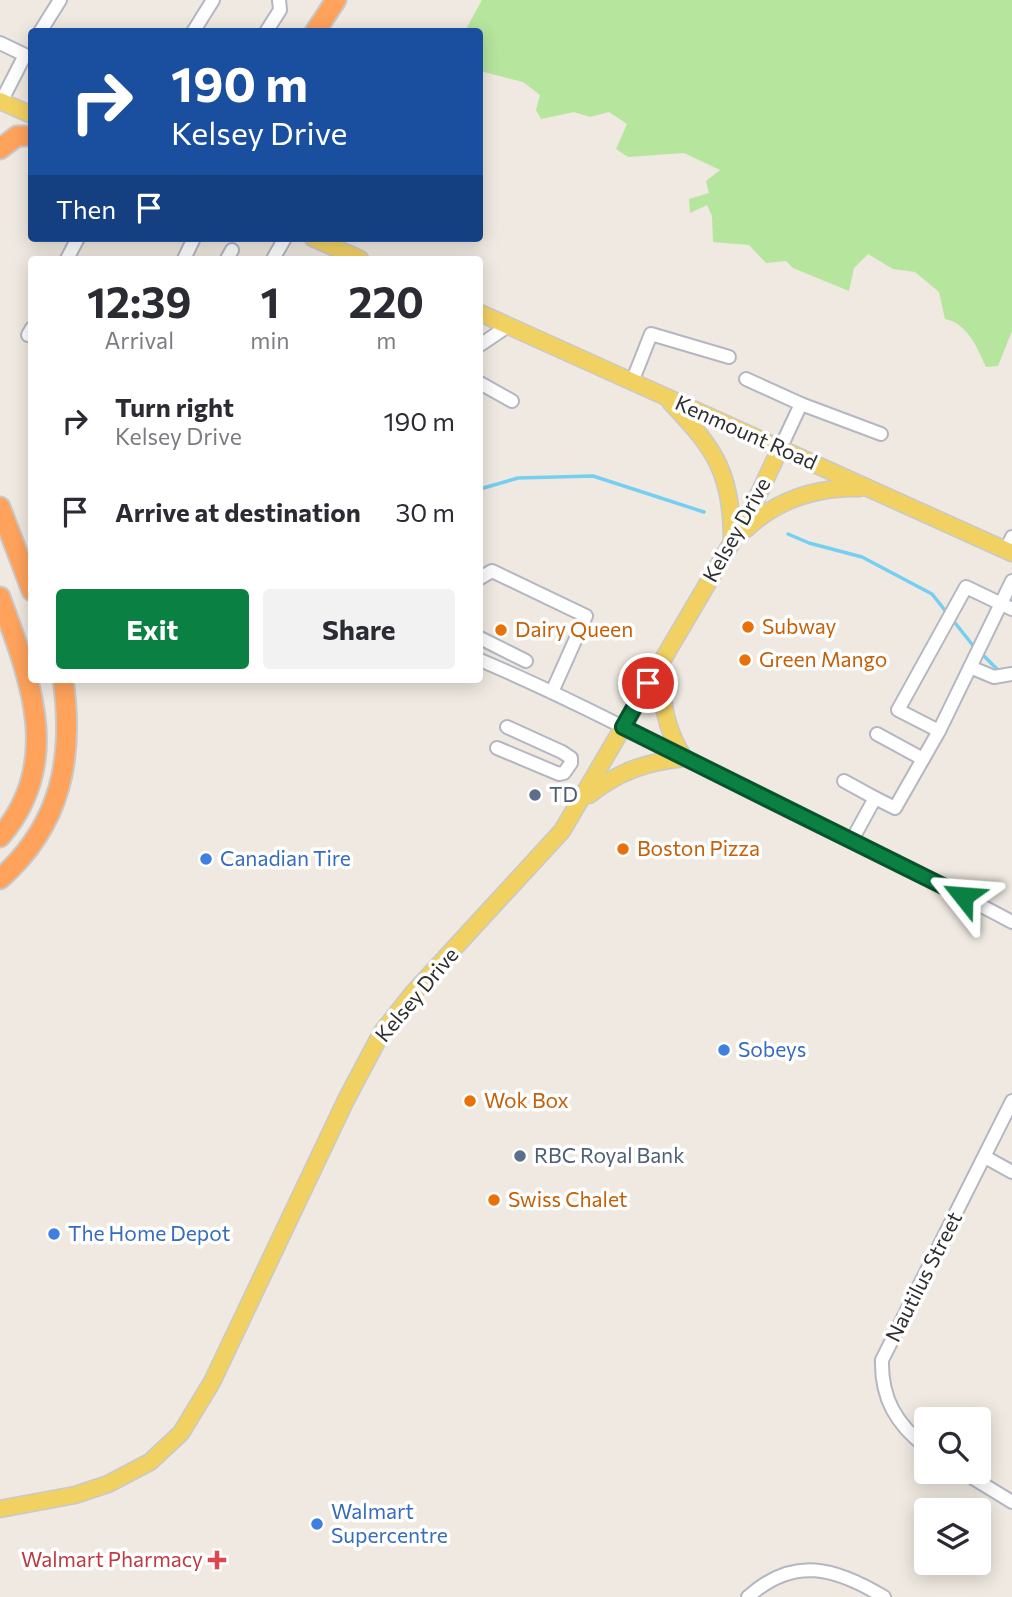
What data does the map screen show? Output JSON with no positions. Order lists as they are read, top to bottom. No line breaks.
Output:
{"streets":{"main road":["Kenmount Road","Kelsey Drive"],"street":["Nautilus Street"]},"crossings":[["Kenmount Road","Kelsey Drive"]],"places":{"other":["Subway","Dairy Queen","Green Mango","TD","Boston Pizza","Canadian Tire","Sobeys","Wok Box","RBC Royal Bank","Swiss Chalet","The Home Depot","Walmart Supercentre"],"health":["Walmart Pharmacy"]},"page":{"turn":["190 m","Kelsey Drive"],"then":"Then","eta":["12:39","Arrival","1","min","220","m"],"list":[{"name":"Turn right","note":"Kelsey Drive","value":"190 m"},{"name":"Arrive at destination","value":"30 m"}],"buttons":["Exit","Share"]}}
